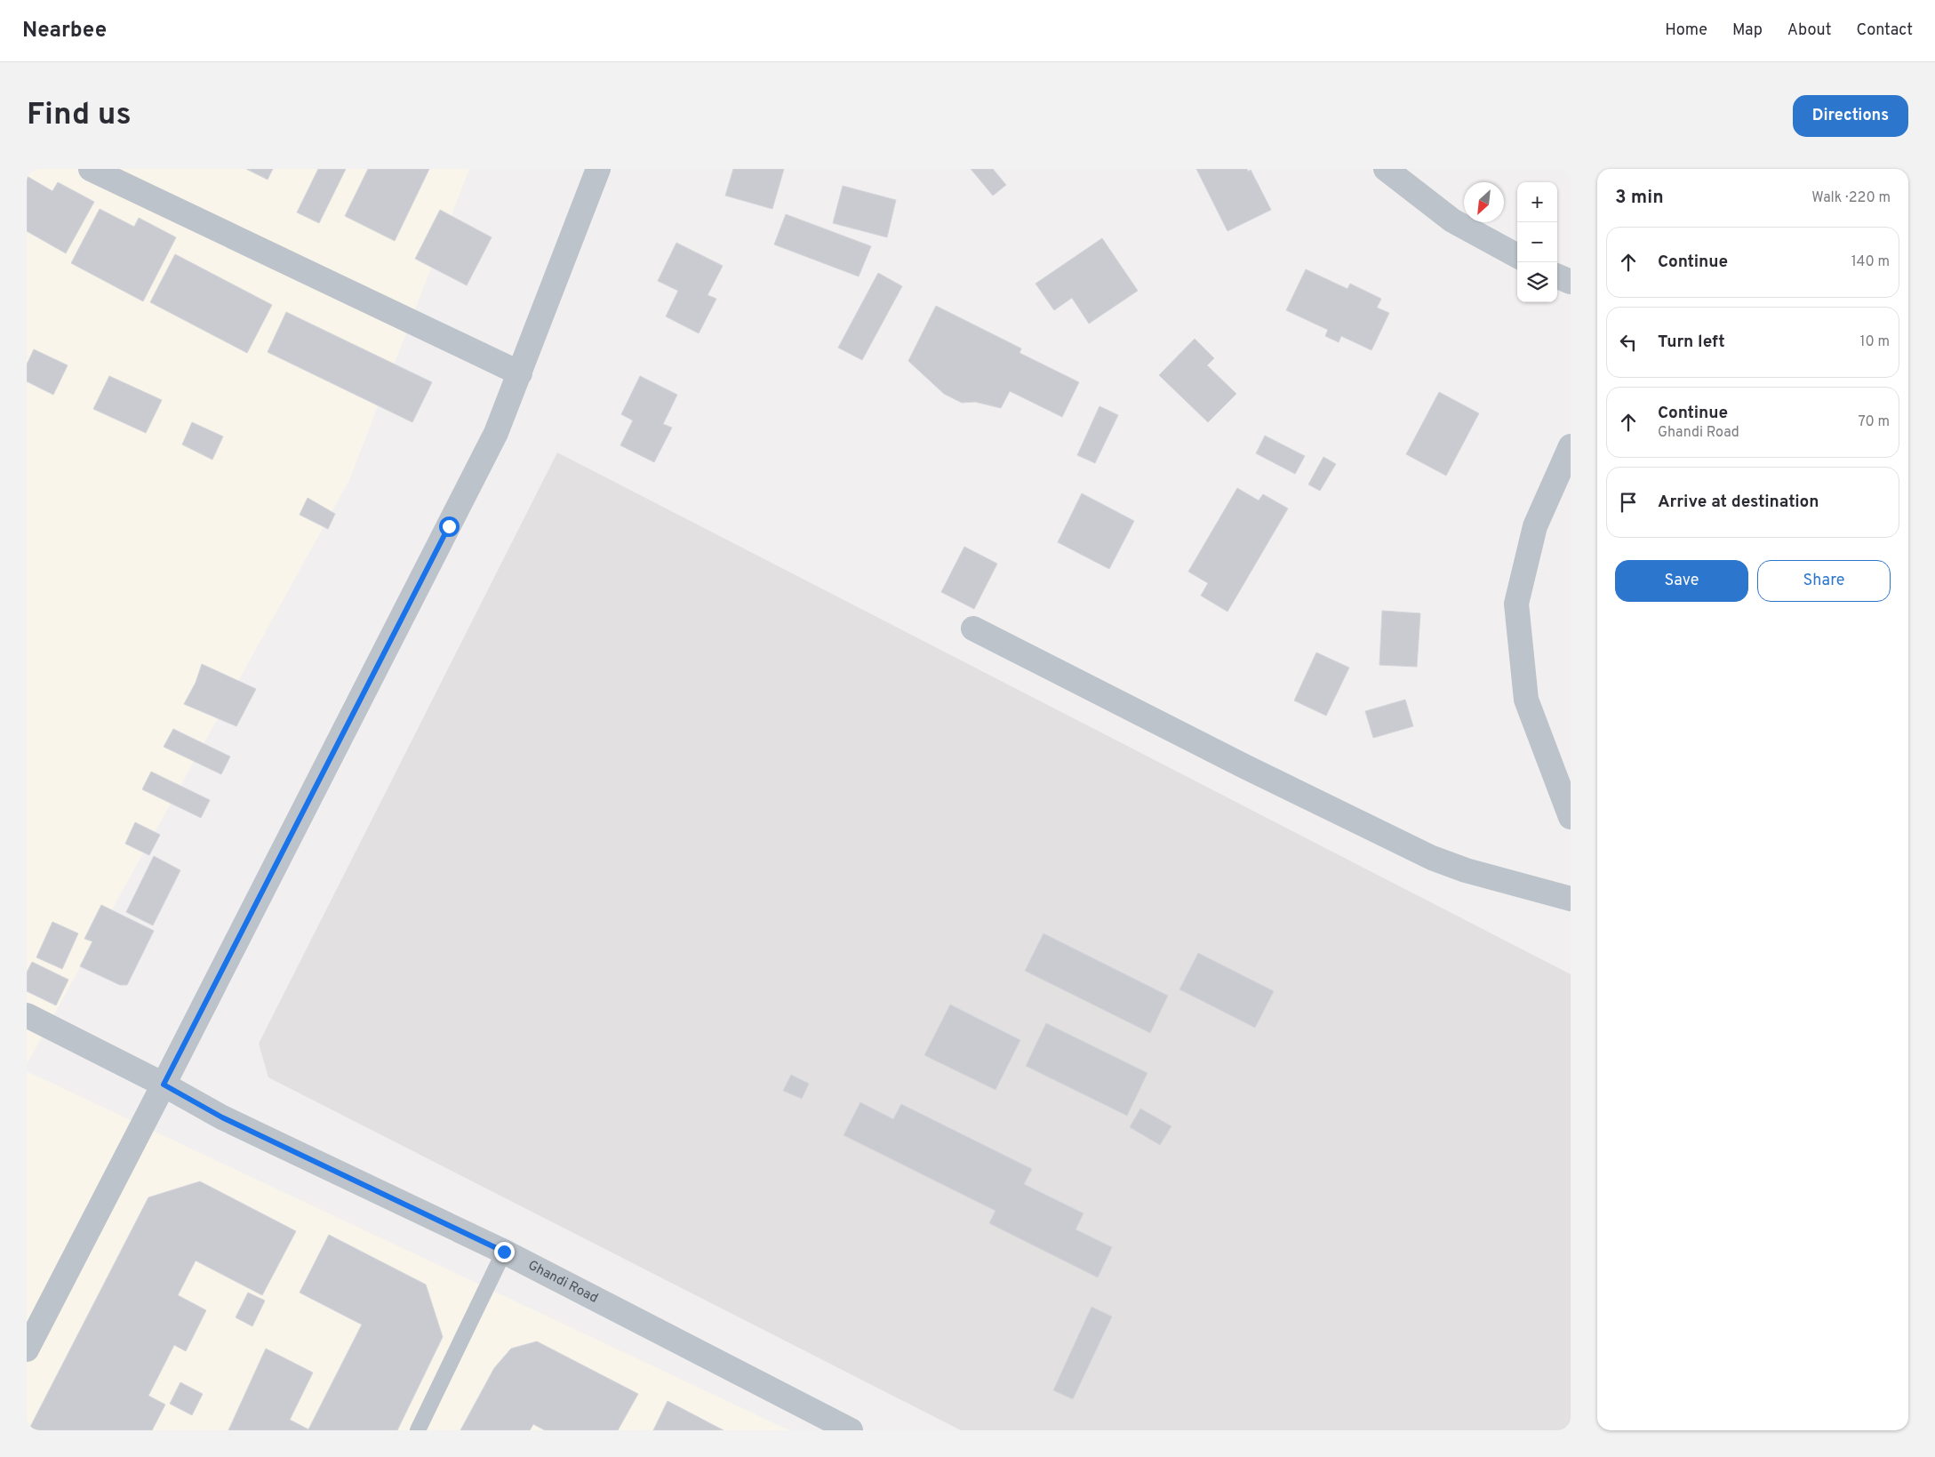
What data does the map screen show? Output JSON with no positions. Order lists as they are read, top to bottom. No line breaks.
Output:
{"streets":{"street":["Ghandi Road"]},"north":"bottom left","page":{"header":"Nearbee","nav":["Home","Map","About","Contact"],"buttons":["Directions",["Save","Share"]],"title":"Find us","heading":["3 min","Walk · 220 m"],"map_buttons":["+","−"],"list":[["Continue","140 m"],["Turn left","10 m"],["Continue","Ghandi Road","70 m"],"Arrive at destination"]}}
